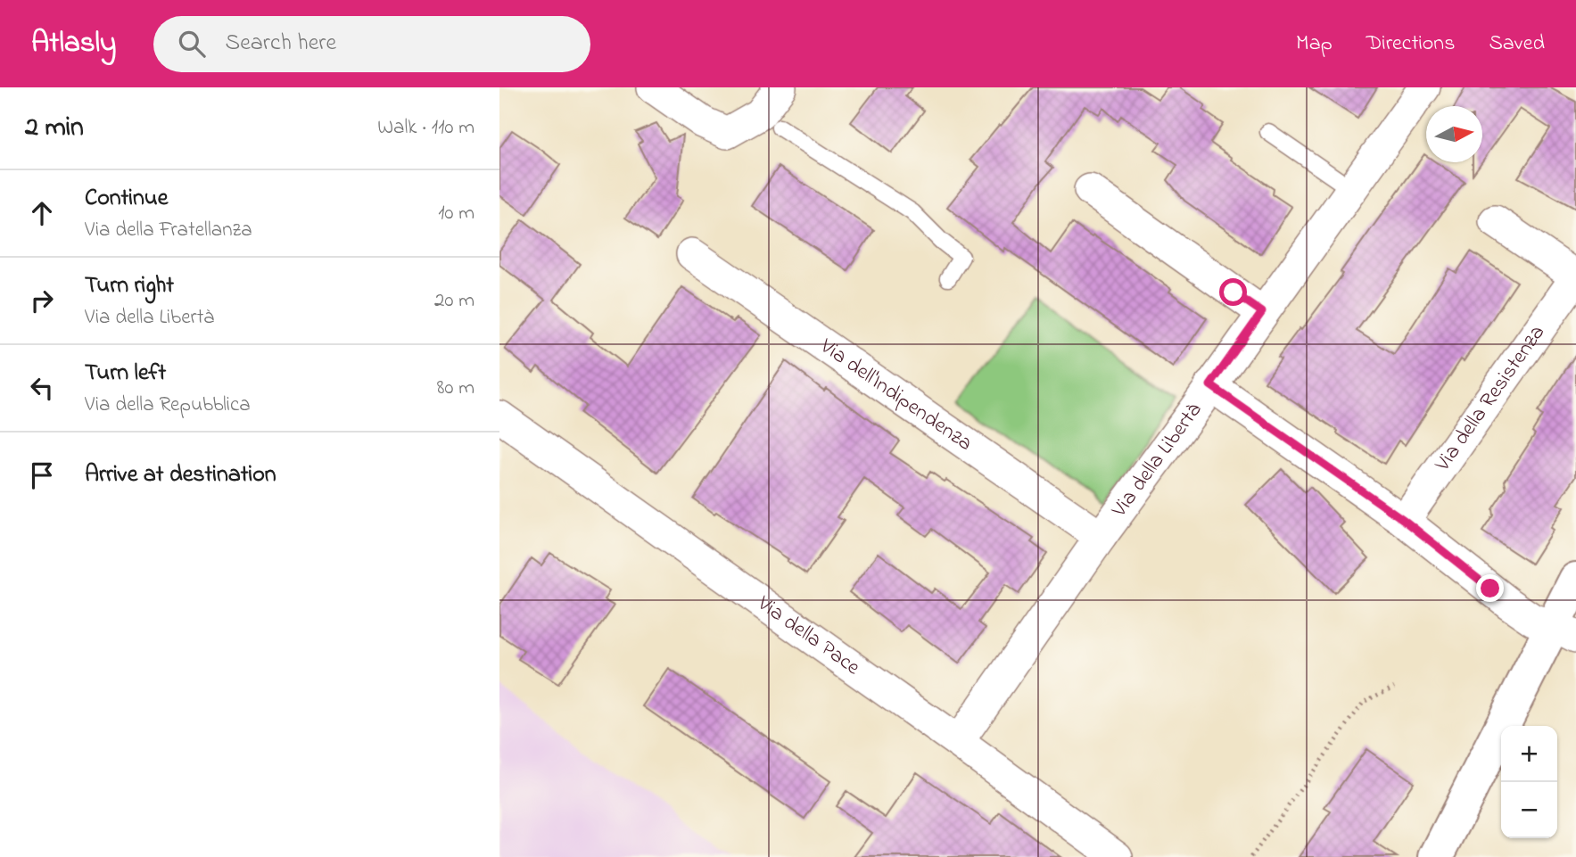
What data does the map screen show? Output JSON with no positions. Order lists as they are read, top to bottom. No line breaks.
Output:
{"streets":{"street":["Via dell'Indipendenza","Via della Resistenza","Via della Libertà","Via della Pace"]},"crossings":[["Via dell'Indipendenza","Via della Libertà"],["Via della Libertà","Via della Pace"]],"north":"right","page":{"header":"Atlasly","search":"Search here","nav":["Map","Directions","Saved"],"heading":["2 min","Walk · 110 m"],"list":[["Continue","Via della Fratellanza","10 m"],["Turn right","Via della Libertà","20 m"],["Turn left","Via della Repubblica","80 m"],"Arrive at destination"],"map_buttons":["+","−"]}}
